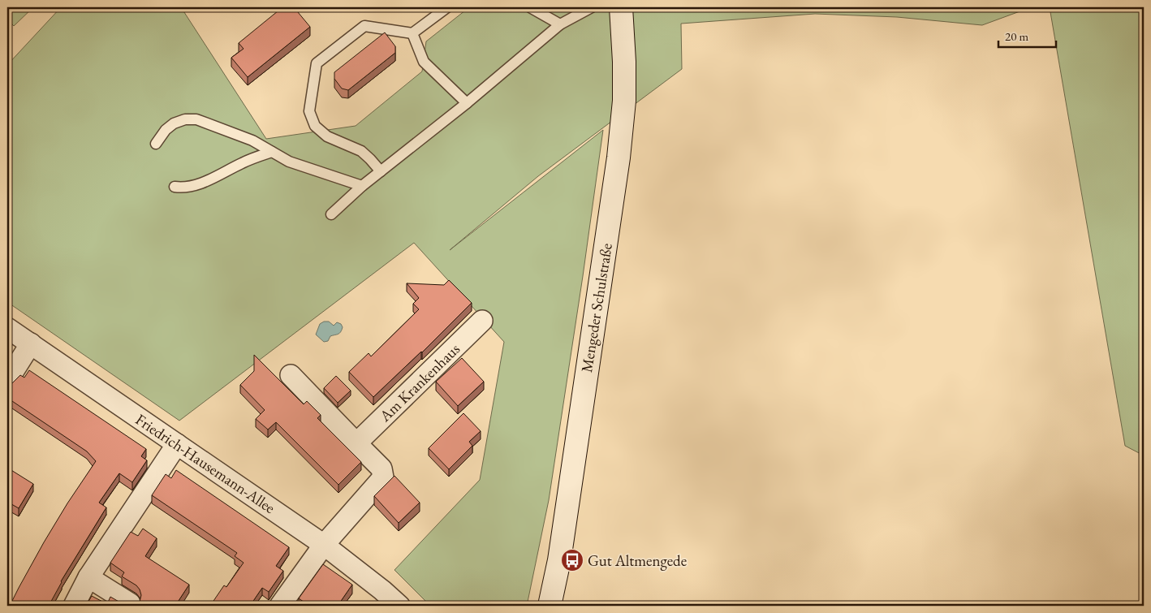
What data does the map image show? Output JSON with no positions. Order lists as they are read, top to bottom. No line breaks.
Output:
{"streets":{"main road":["Mengeder Schulstraße"],"street":["Am Krankenhaus","Friedrich-Hausemann-Allee"]},"places":{"bus stop":["Gut Altmengede"]},"scale_bar":"20 m"}
